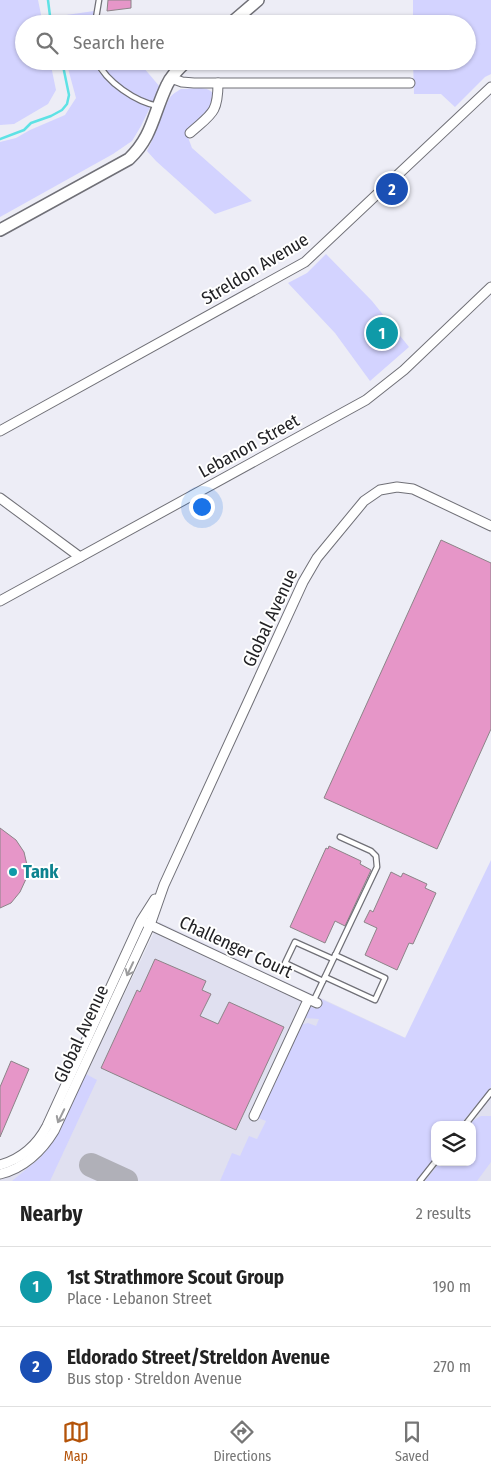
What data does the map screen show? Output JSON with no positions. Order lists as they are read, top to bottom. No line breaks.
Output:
{"streets":{"street":["Streldon Avenue","Lebanon Street","Global Avenue","Challenger Court"]},"crossings":[["Global Avenue","Challenger Court"]],"places":["Tank"],"page":{"search":"Search here","pins":["2","1"],"heading":["Nearby","2 results"],"list":[{"mark":"1","name":"1st Strathmore Scout Group","note":"Place · Lebanon Street","value":"190 m"},{"mark":"2","name":"Eldorado Street/Streldon Avenue","note":"Bus stop · Streldon Avenue","value":"270 m"}],"nav":["Map","Directions","Saved"]}}
